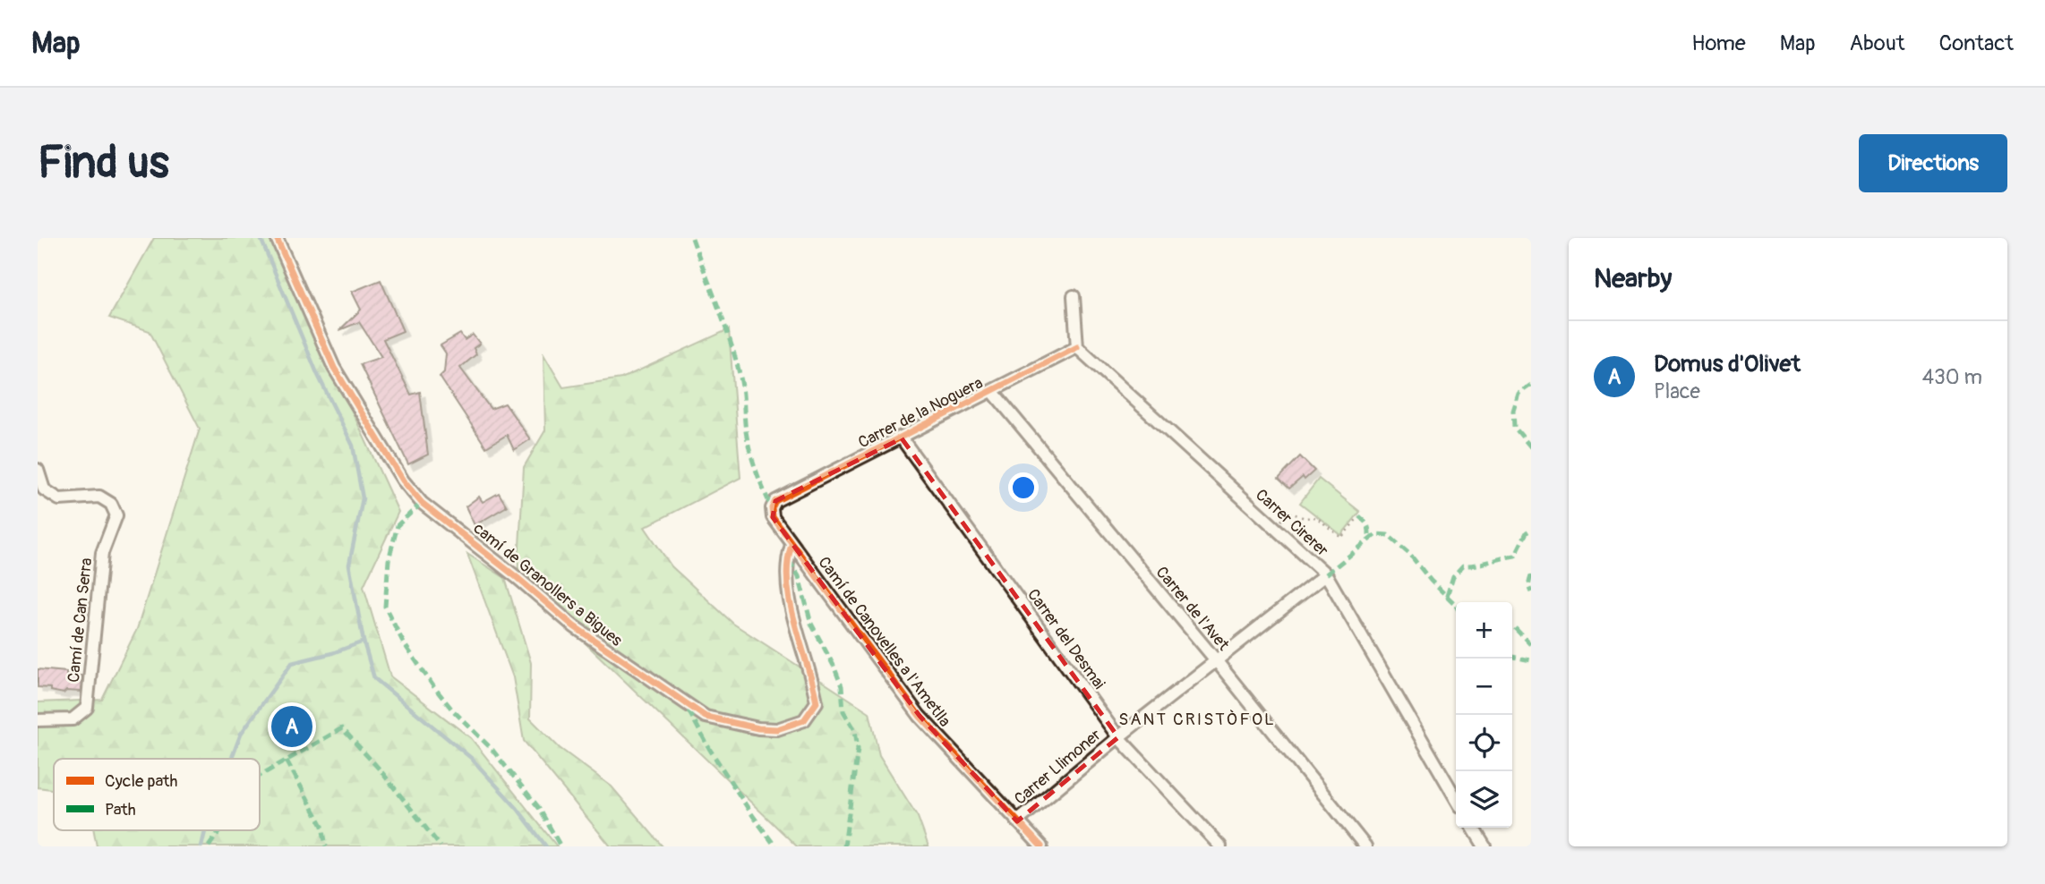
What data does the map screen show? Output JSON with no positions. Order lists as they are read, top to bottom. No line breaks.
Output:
{"streets":{"street":["Carrer de la Noguera","Carrer Cirerer","camí de Granollers a Bigues","Carrer de l'Avet","Camí de Can Serra","Carrer del Desmai","Camí de Canovelles a l'Ametlla","Carrer Llimoner"]},"crossings":[["Carrer de la Noguera","Carrer Cirerer"],["Carrer de la Noguera","Carrer de l'Avet"],["Carrer de la Noguera","Carrer del Desmai"],["Carrer de la Noguera","Camí de Canovelles a l'Ametlla"],["Carrer Cirerer","Carrer Llimoner"],["camí de Granollers a Bigues","Camí de Canovelles a l'Ametlla"],["Carrer de l'Avet","Carrer Llimoner"],["Carrer del Desmai","Carrer Llimoner"],["Camí de Canovelles a l'Ametlla","Carrer Llimoner"]],"districts":["SANT CRISTÒFOL"],"legend":["Cycle path","Path"],"page":{"header":"Map","nav":["Home","Map","About","Contact"],"buttons":"Directions","title":"Find us","heading":"Nearby","list":[{"mark":"A","name":"Domus d'Olivet","note":"Place","value":"430 m"}],"map_buttons":["+","−"],"pins":"A"}}
